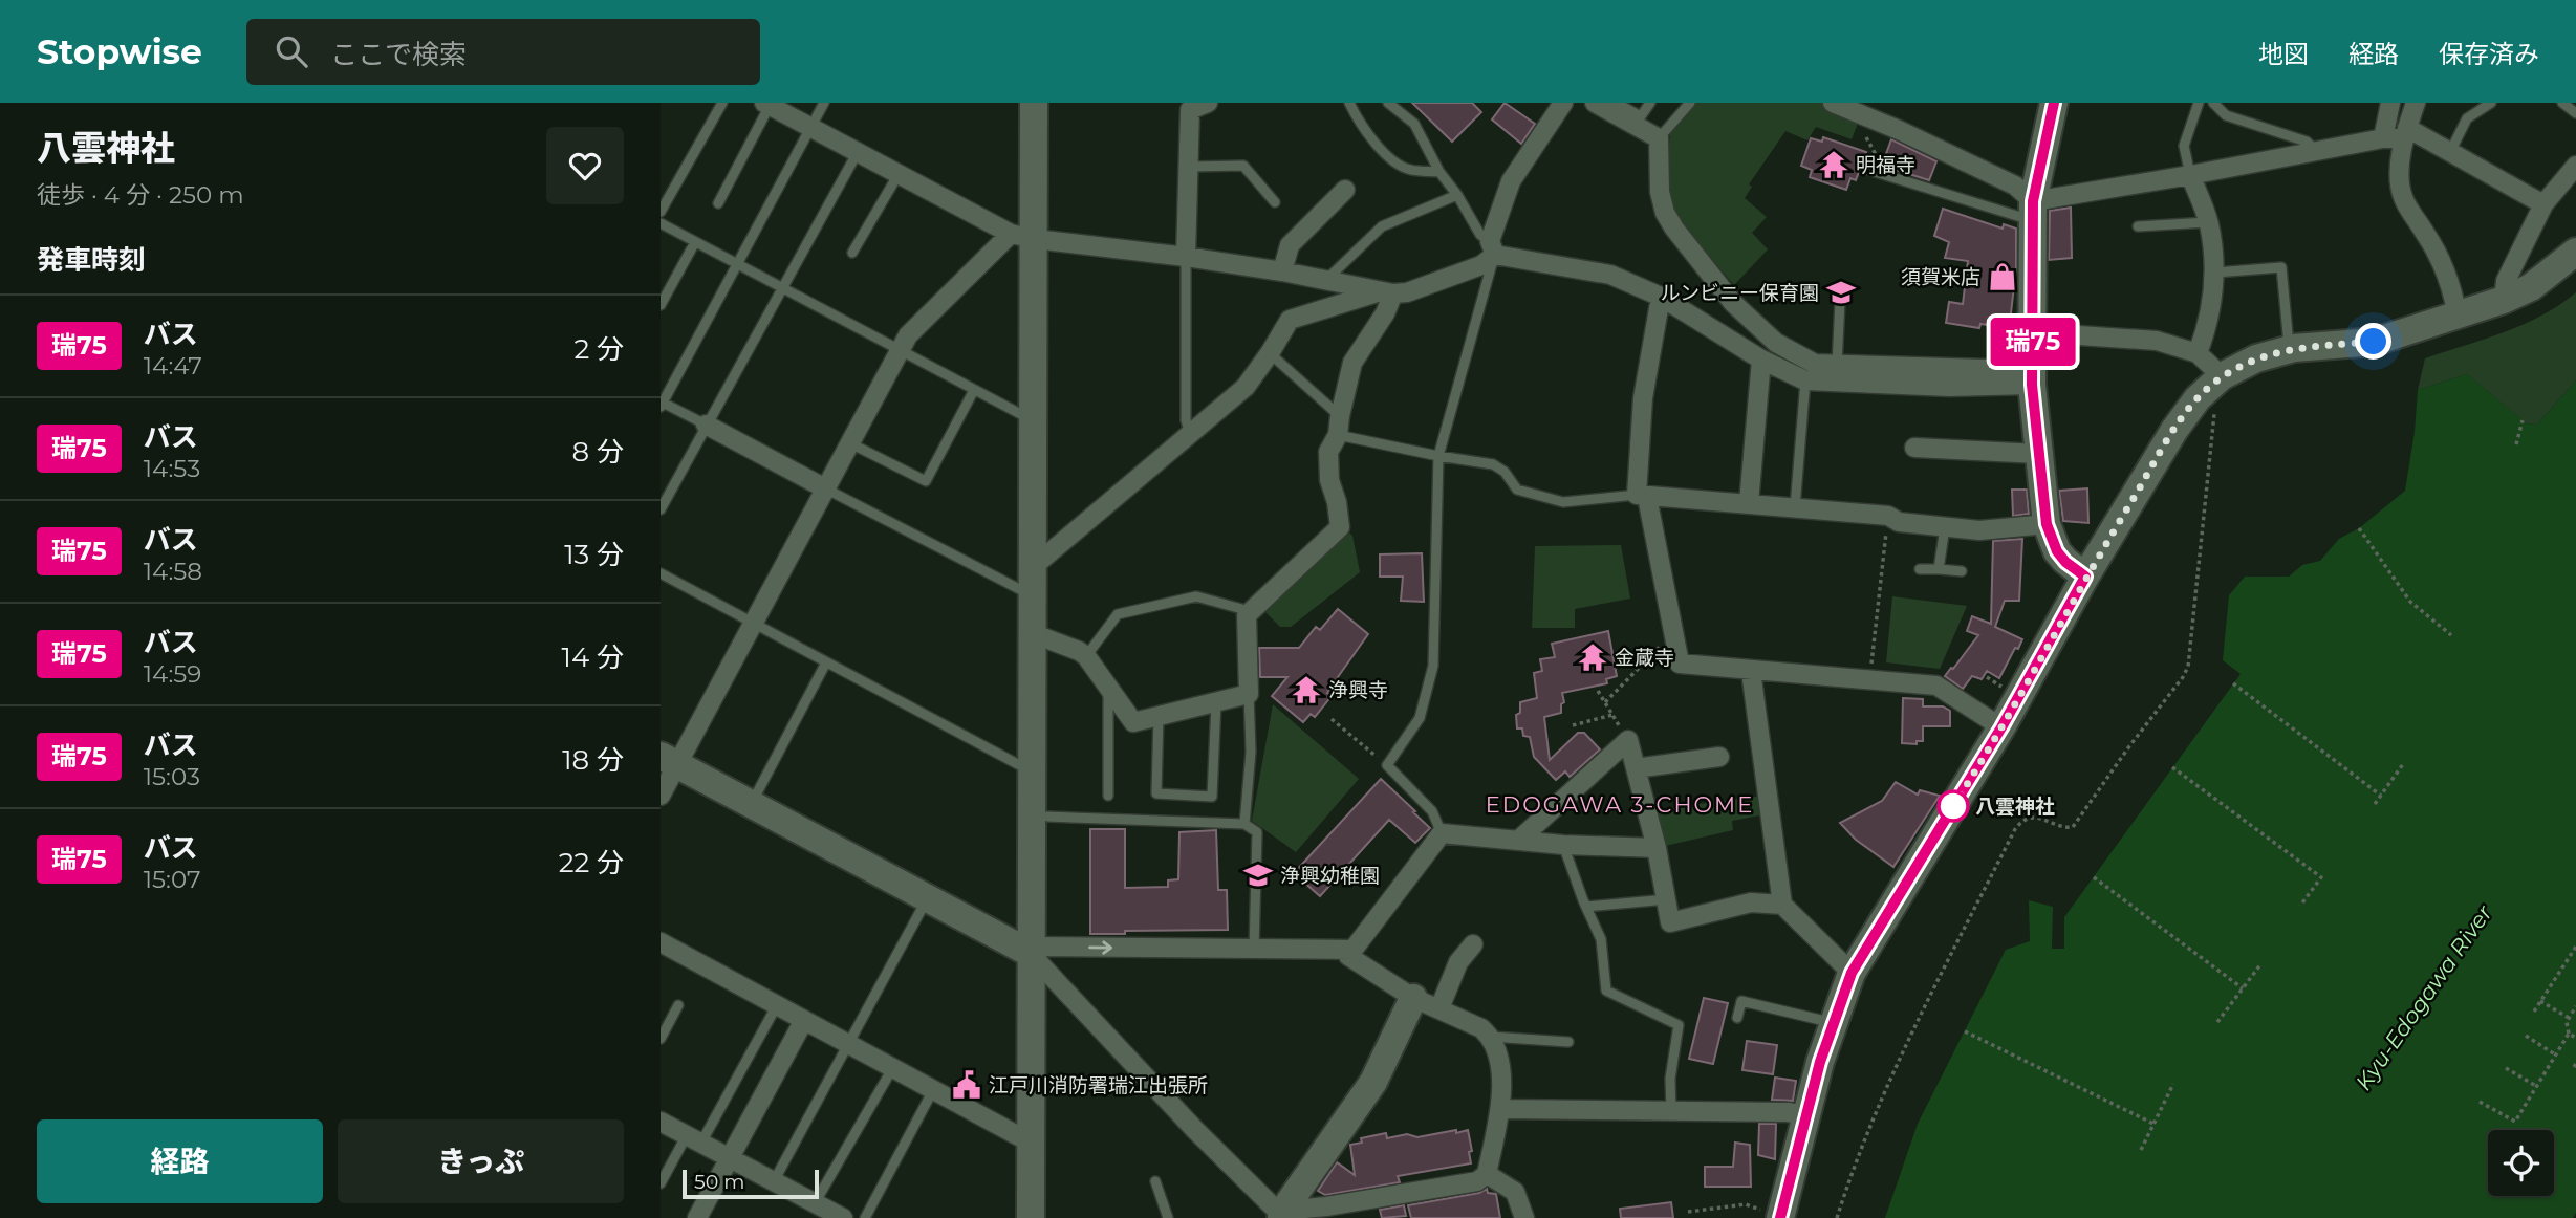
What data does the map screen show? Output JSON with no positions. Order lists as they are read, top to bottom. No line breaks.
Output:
{"districts":["EDOGAWA 3-CHOME"],"water":["Kyu-Edogawa River"],"places":{"temple":["明福寺","金蔵寺","浄興寺"],"shop":["須賀米店"],"school or university":["ルンビニー保育園","浄興幼稚園"],"other":["八雲神社"],"public building":["江戸川消防署瑞江出張所"]},"lines":["bus line 瑞75"],"scale_bar":"50 m","page":{"header":"Stopwise","search":"ここで検索","nav":["地図","経路","保存済み"],"heading":[["八雲神社","徒歩 · 4 分 · 250 m"],"発車時刻"],"on_map":"瑞75","list":[{"mark":"瑞75","name":"バス","note":"14:47","value":"2 分"},{"mark":"瑞75","name":"バス","note":"14:53","value":"8 分"},{"mark":"瑞75","name":"バス","note":"14:58","value":"13 分"},{"mark":"瑞75","name":"バス","note":"14:59","value":"14 分"},{"mark":"瑞75","name":"バス","note":"15:03","value":"18 分"},{"mark":"瑞75","name":"バス","note":"15:07","value":"22 分"}],"buttons":["経路","きっぷ"],"scale":"50 m"}}
